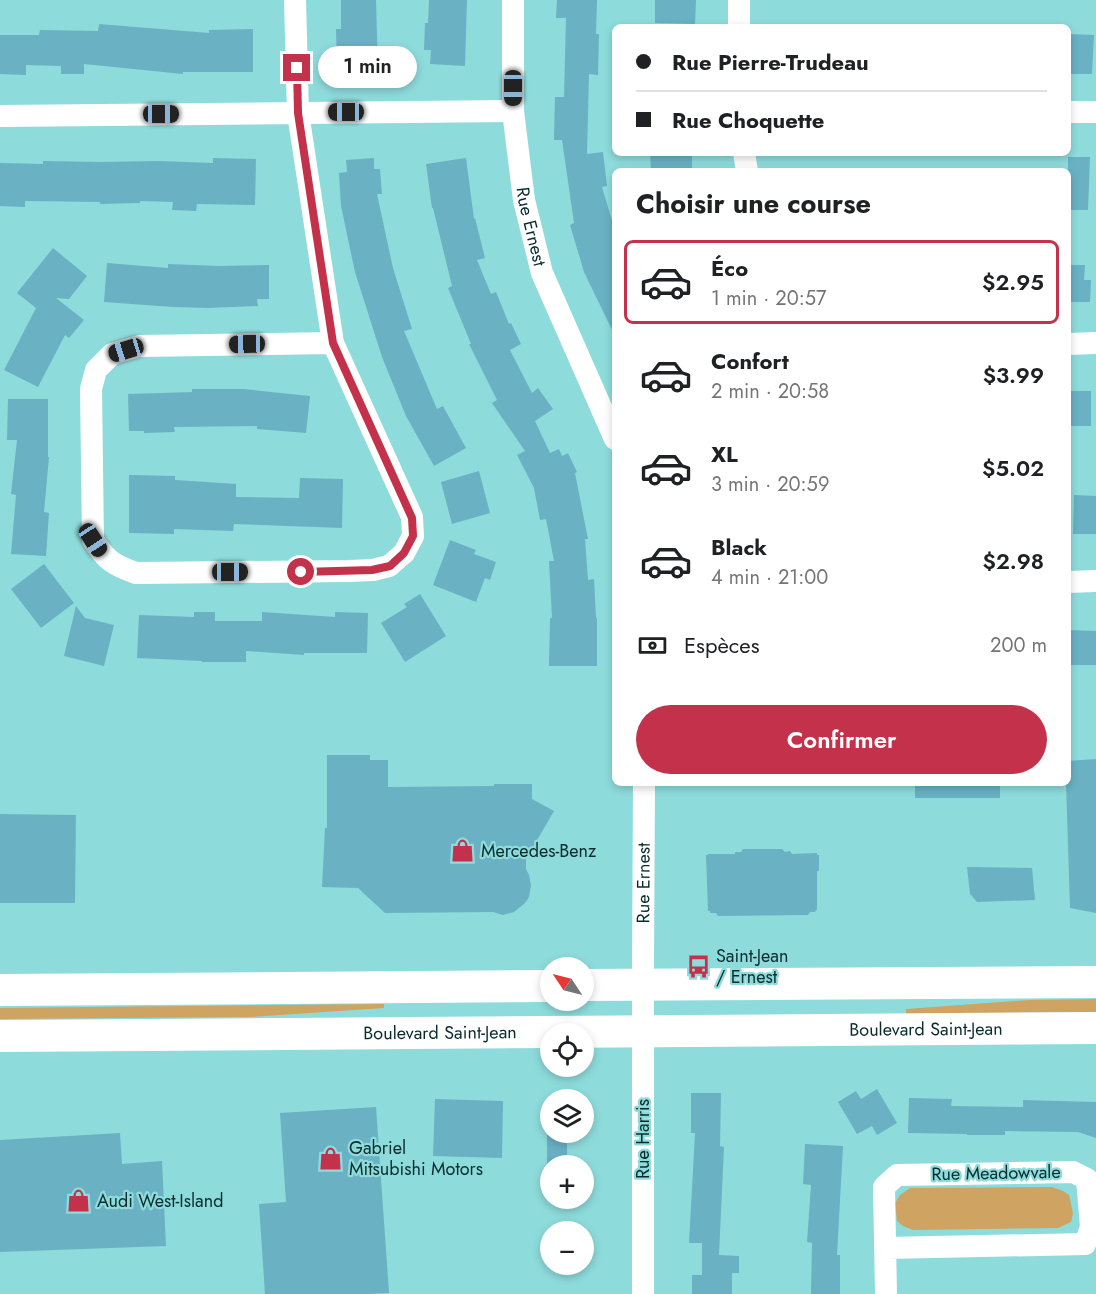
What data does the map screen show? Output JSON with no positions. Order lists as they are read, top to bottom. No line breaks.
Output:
{"streets":{"main road":["Boulevard Saint-Jean"],"street":["Rue Ernest","Rue Harris","Rue Meadowvale"]},"crossings":[["Rue Ernest","Rue Harris"],["Boulevard Saint-Jean","Rue Harris"]],"places":{"shop":["Mercedes-Benz","Gabriel Mitsubishi Motors","Audi West-Island"],"bus stop":["Saint-Jean / Ernest"]},"north":"top left","page":{"banner":["Rue Pierre-Trudeau","Rue Choquette"],"bubble":"1 min","heading":"Choisir une course","list":[{"name":"Éco","note":"1 min · 20:57","value":"$2.95"},{"name":"Confort","note":"2 min · 20:58","value":"$3.99"},{"name":"XL","note":"3 min · 20:59","value":"$5.02"},{"name":"Black","note":"4 min · 21:00","value":"$2.98"}],"pay":["Espèces","200 m"],"buttons":"Confirmer","map_buttons":["+","−"]}}
